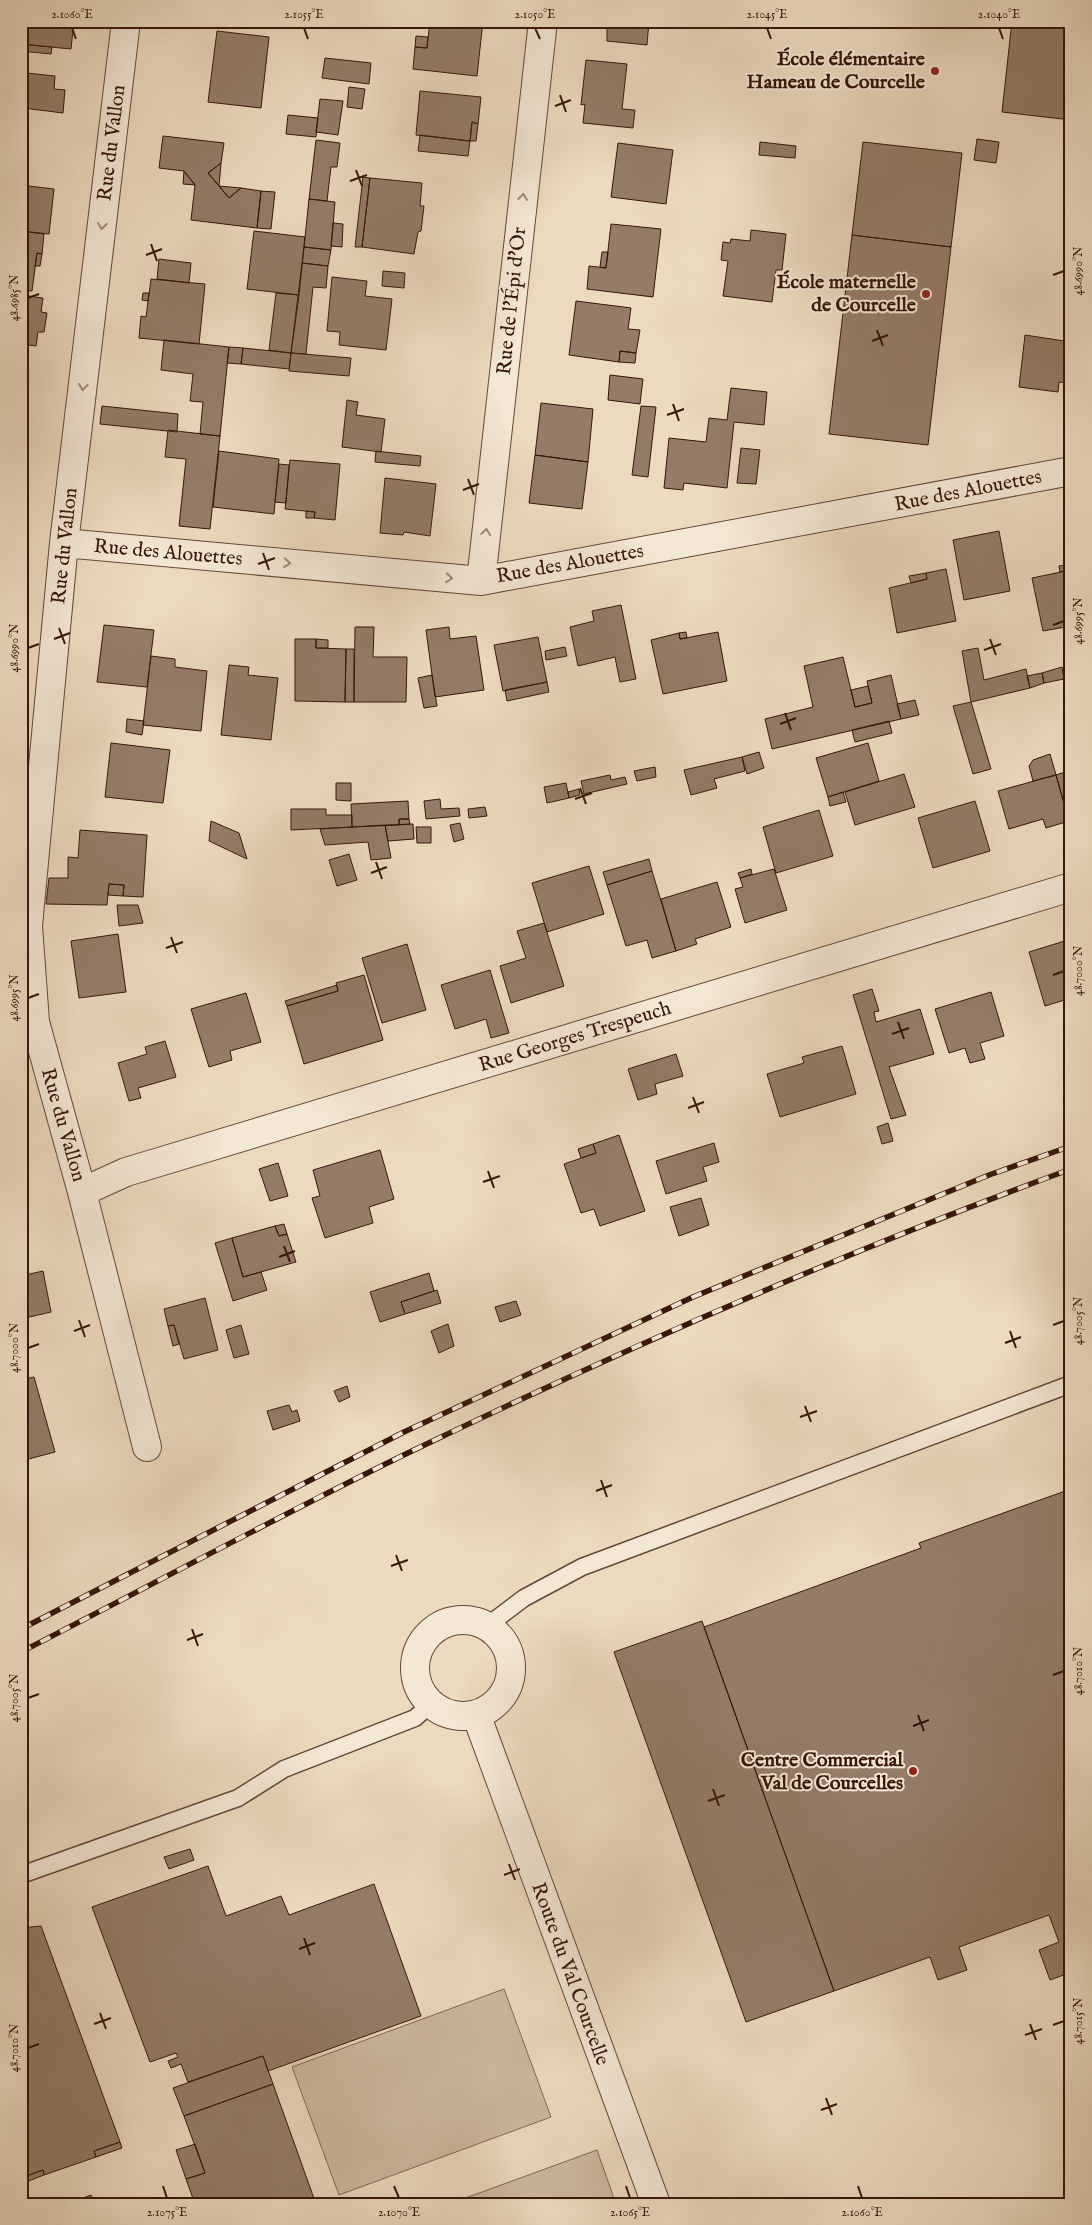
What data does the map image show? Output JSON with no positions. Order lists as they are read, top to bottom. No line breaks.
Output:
{"streets":{"street":["Rue du Vallon","Rue de l'Épi d'Or","Rue des Alouettes","Rue Georges Trespeuch","Route du Val Courcelle"]},"crossings":[["Rue du Vallon","Rue des Alouettes"],["Rue du Vallon","Rue Georges Trespeuch"],["Rue de l'Épi d'Or","Rue des Alouettes"]],"one_way":["Rue du Vallon","Rue de l'Épi d'Or","Rue des Alouettes"],"places":["École élémentaire Hameau de Courcelle","École maternelle de Courcelle","Centre Commercial Val de Courcelles"],"coordinates":["2.1060°E","2.1055°E","2.1050°E","2.1045°E","2.1040°E","48.6990°N","48.6985°N","48.6995°N","48.7000°N","48.7005°N","48.7010°N","48.7015°N","2.1075°E","2.1070°E","2.1065°E"]}
